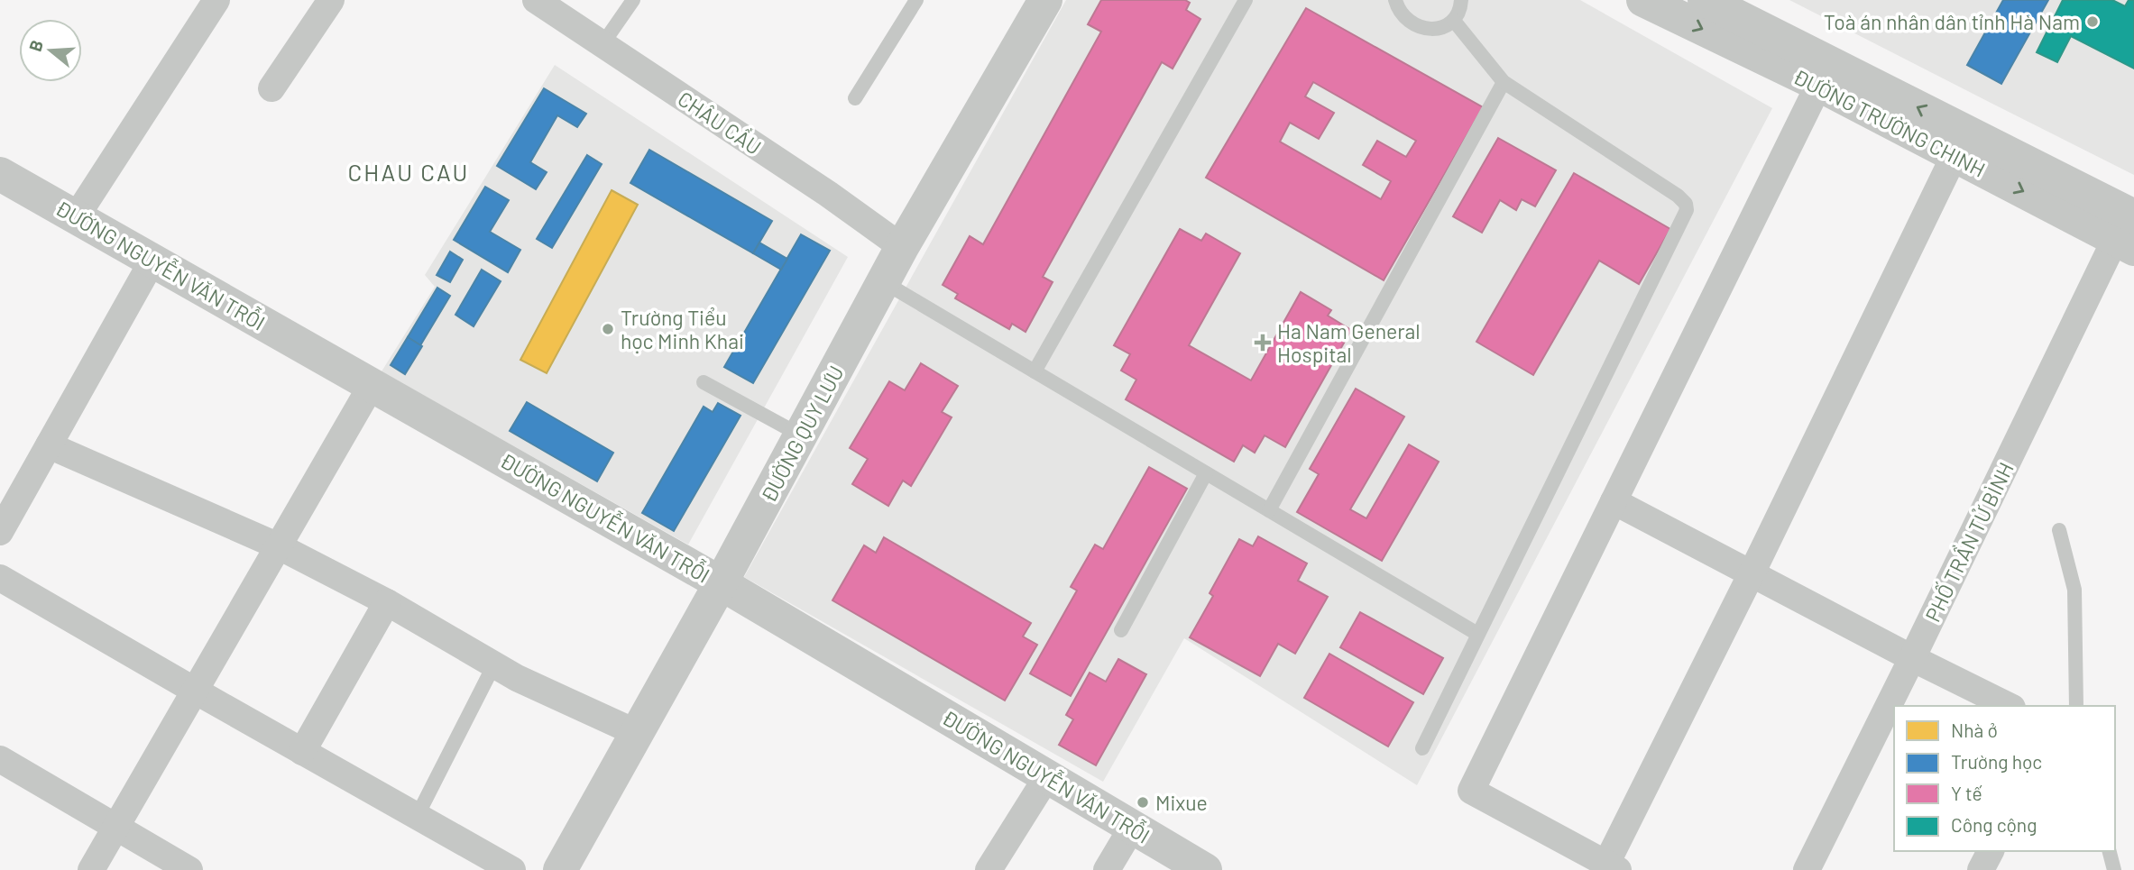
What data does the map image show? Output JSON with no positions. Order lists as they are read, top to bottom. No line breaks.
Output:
{"streets":{"street":["CHÂU CẦU","ĐƯỜNG TRƯỜNG CHINH","ĐƯỜNG NGUYỄN VĂN TRỖI","ĐƯỜNG QUY LƯU","PHỐ TRẦN TỬ BÌNH"]},"crossings":[["CHÂU CẦU","ĐƯỜNG QUY LƯU"],["ĐƯỜNG TRƯỜNG CHINH","PHỐ TRẦN TỬ BÌNH"],["ĐƯỜNG NGUYỄN VĂN TRỖI","ĐƯỜNG QUY LƯU"]],"districts":["CHAU CAU"],"places":{"other":["Toà án nhân dân tỉnh Hà Nam","Trường Tiểu học Minh Khai","Mixue"],"health":["Ha Nam General Hospital"]},"legend":["Nhà ở","Trường học","Y tế","Công cộng"],"north":"left"}
